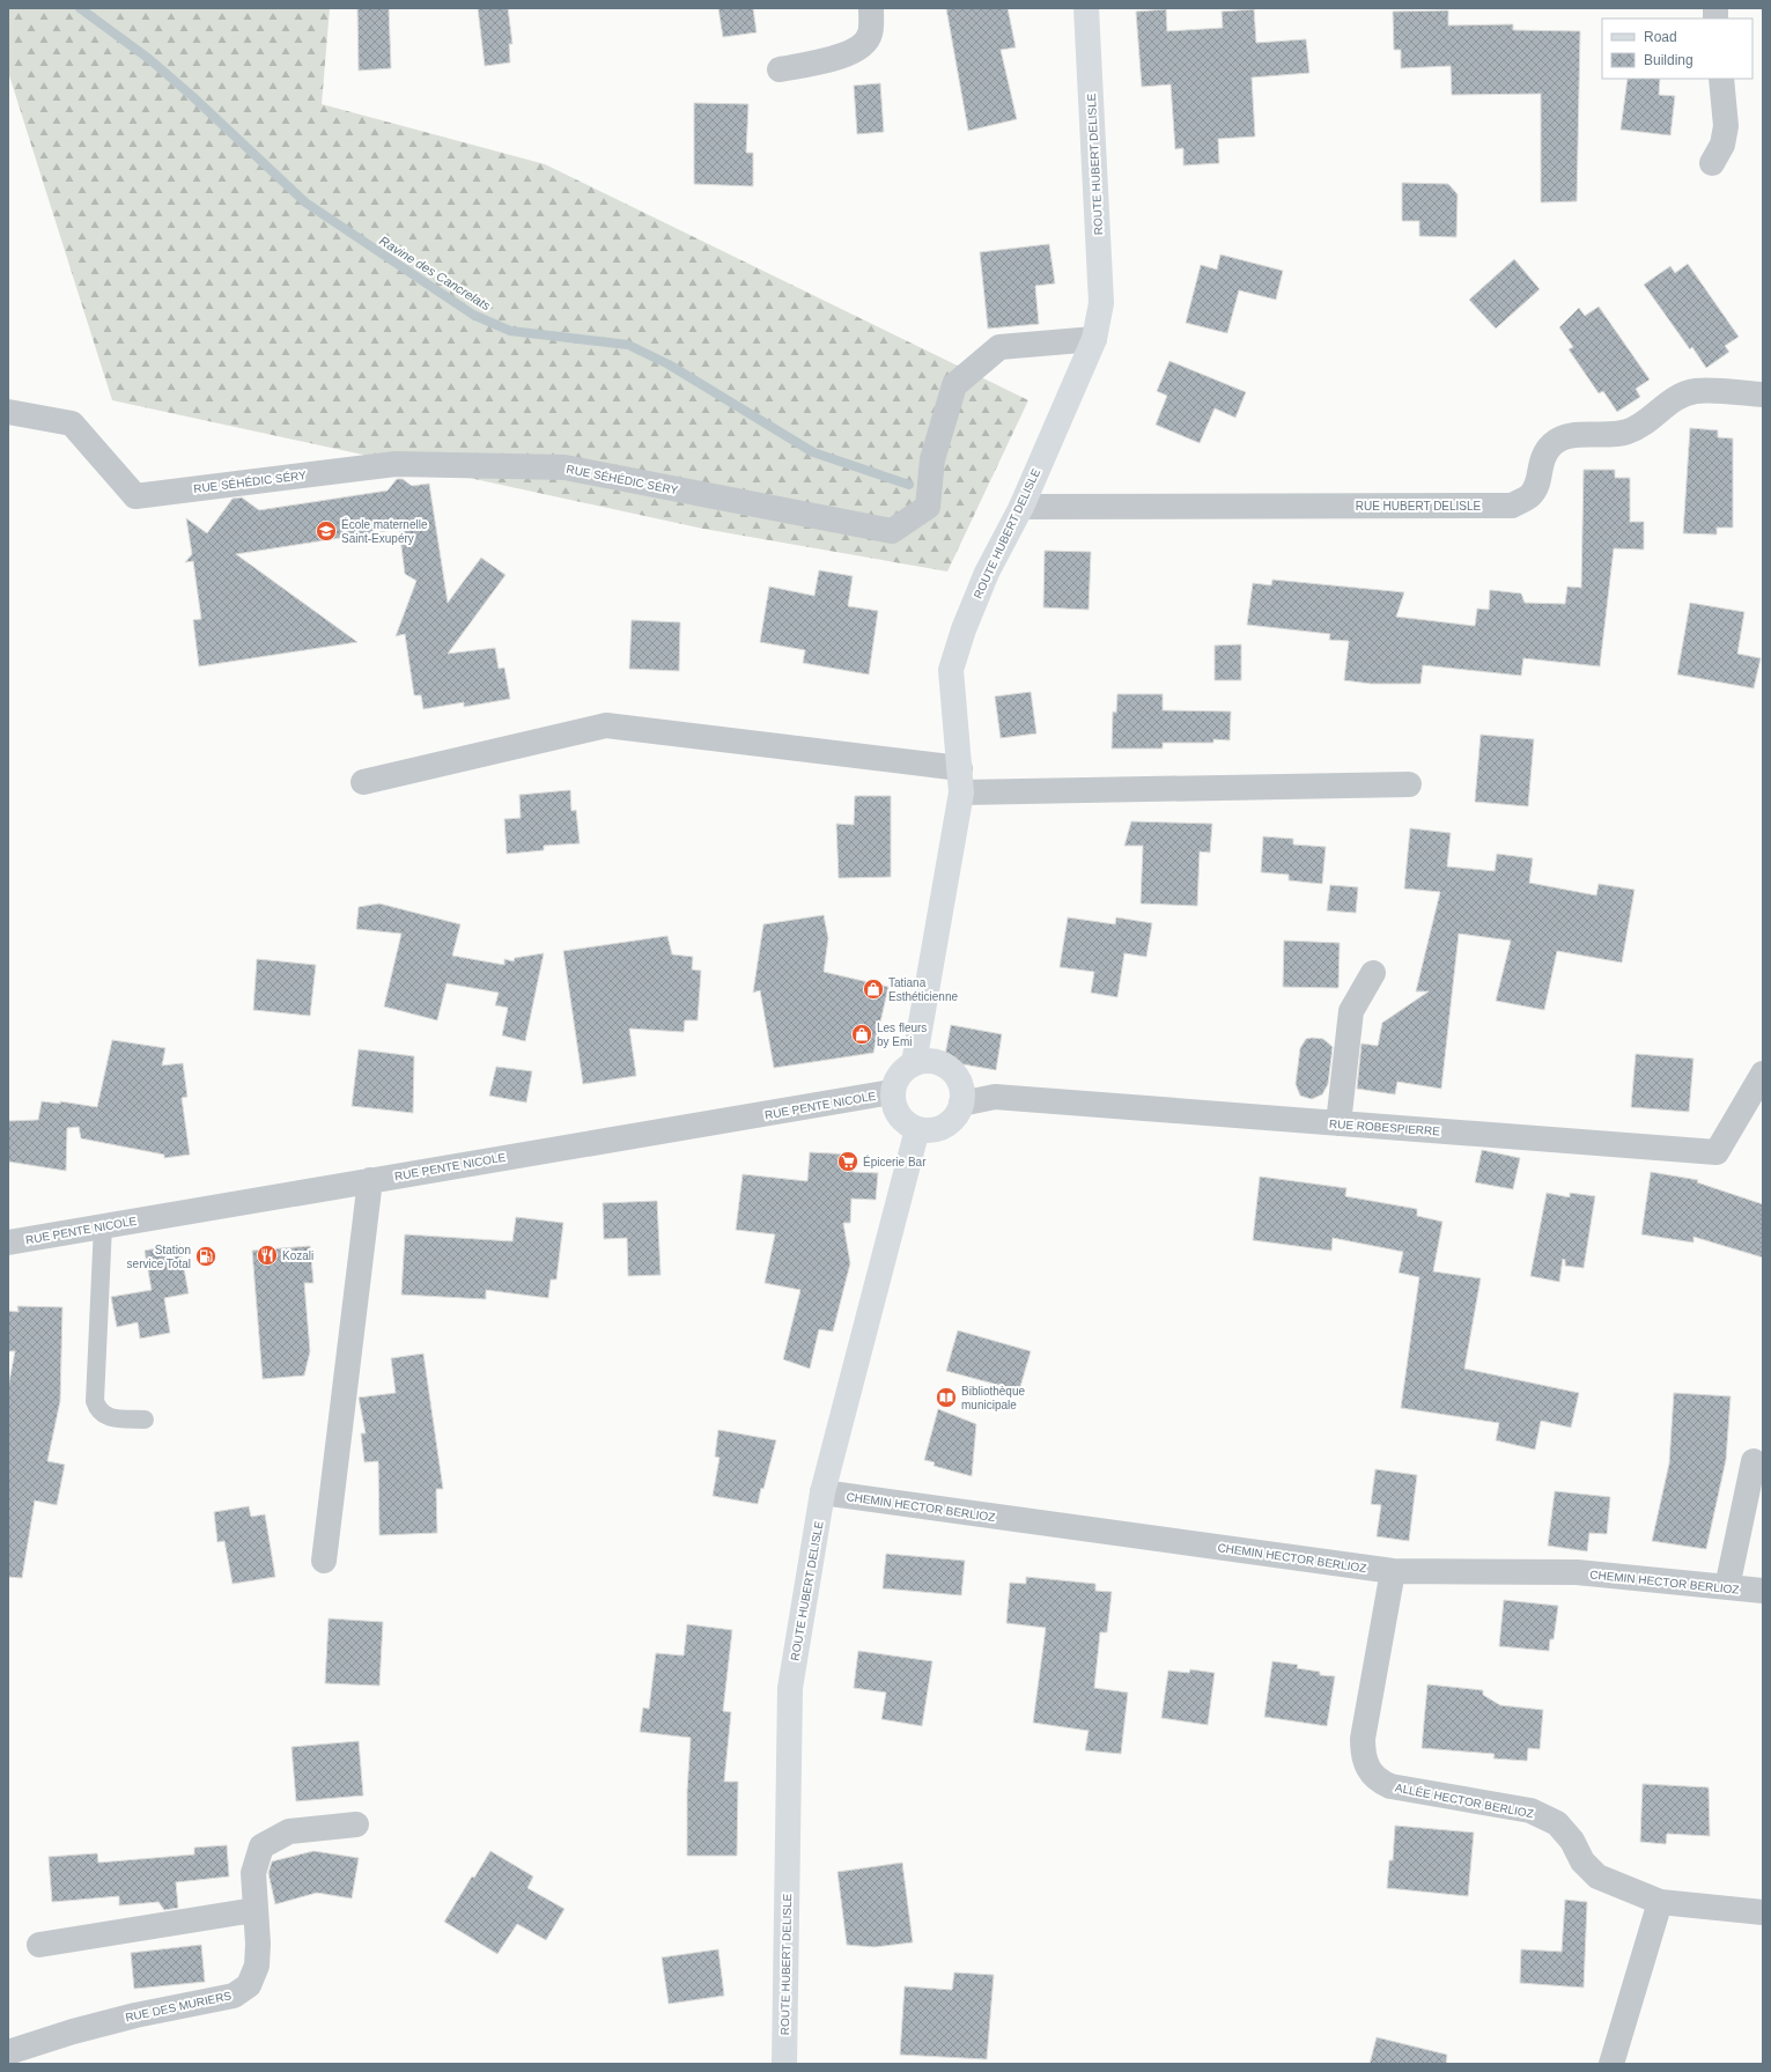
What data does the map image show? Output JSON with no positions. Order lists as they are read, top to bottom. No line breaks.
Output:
{"streets":{"main road":["ROUTE HUBERT DELISLE"],"street":["RUE SÉHÉDIC SÉRY","RUE HUBERT DELISLE","RUE PENTE NICOLE","RUE ROBESPIERRE","CHEMIN HECTOR BERLIOZ","ALLÉE HECTOR BERLIOZ","RUE DES MURIERS"]},"crossings":[["ROUTE HUBERT DELISLE","RUE SÉHÉDIC SÉRY"],["ROUTE HUBERT DELISLE","RUE HUBERT DELISLE"],["ROUTE HUBERT DELISLE","RUE PENTE NICOLE"],["ROUTE HUBERT DELISLE","RUE ROBESPIERRE"],["ROUTE HUBERT DELISLE","CHEMIN HECTOR BERLIOZ"],["RUE PENTE NICOLE","RUE ROBESPIERRE"],["CHEMIN HECTOR BERLIOZ","ALLÉE HECTOR BERLIOZ"]],"water":["Ravine des Cancrelats"],"places":{"school or university":["École maternelle Saint-Exupéry"],"shop":["Tatiana Esthéticienne","Les fleurs by Emi"],"supermarket":["Épicerie Bar"],"restaurant":["Kozali"],"fuel station":["Station service Total"],"library":["Bibliothèque municipale"]},"legend":["Road","Building"]}
